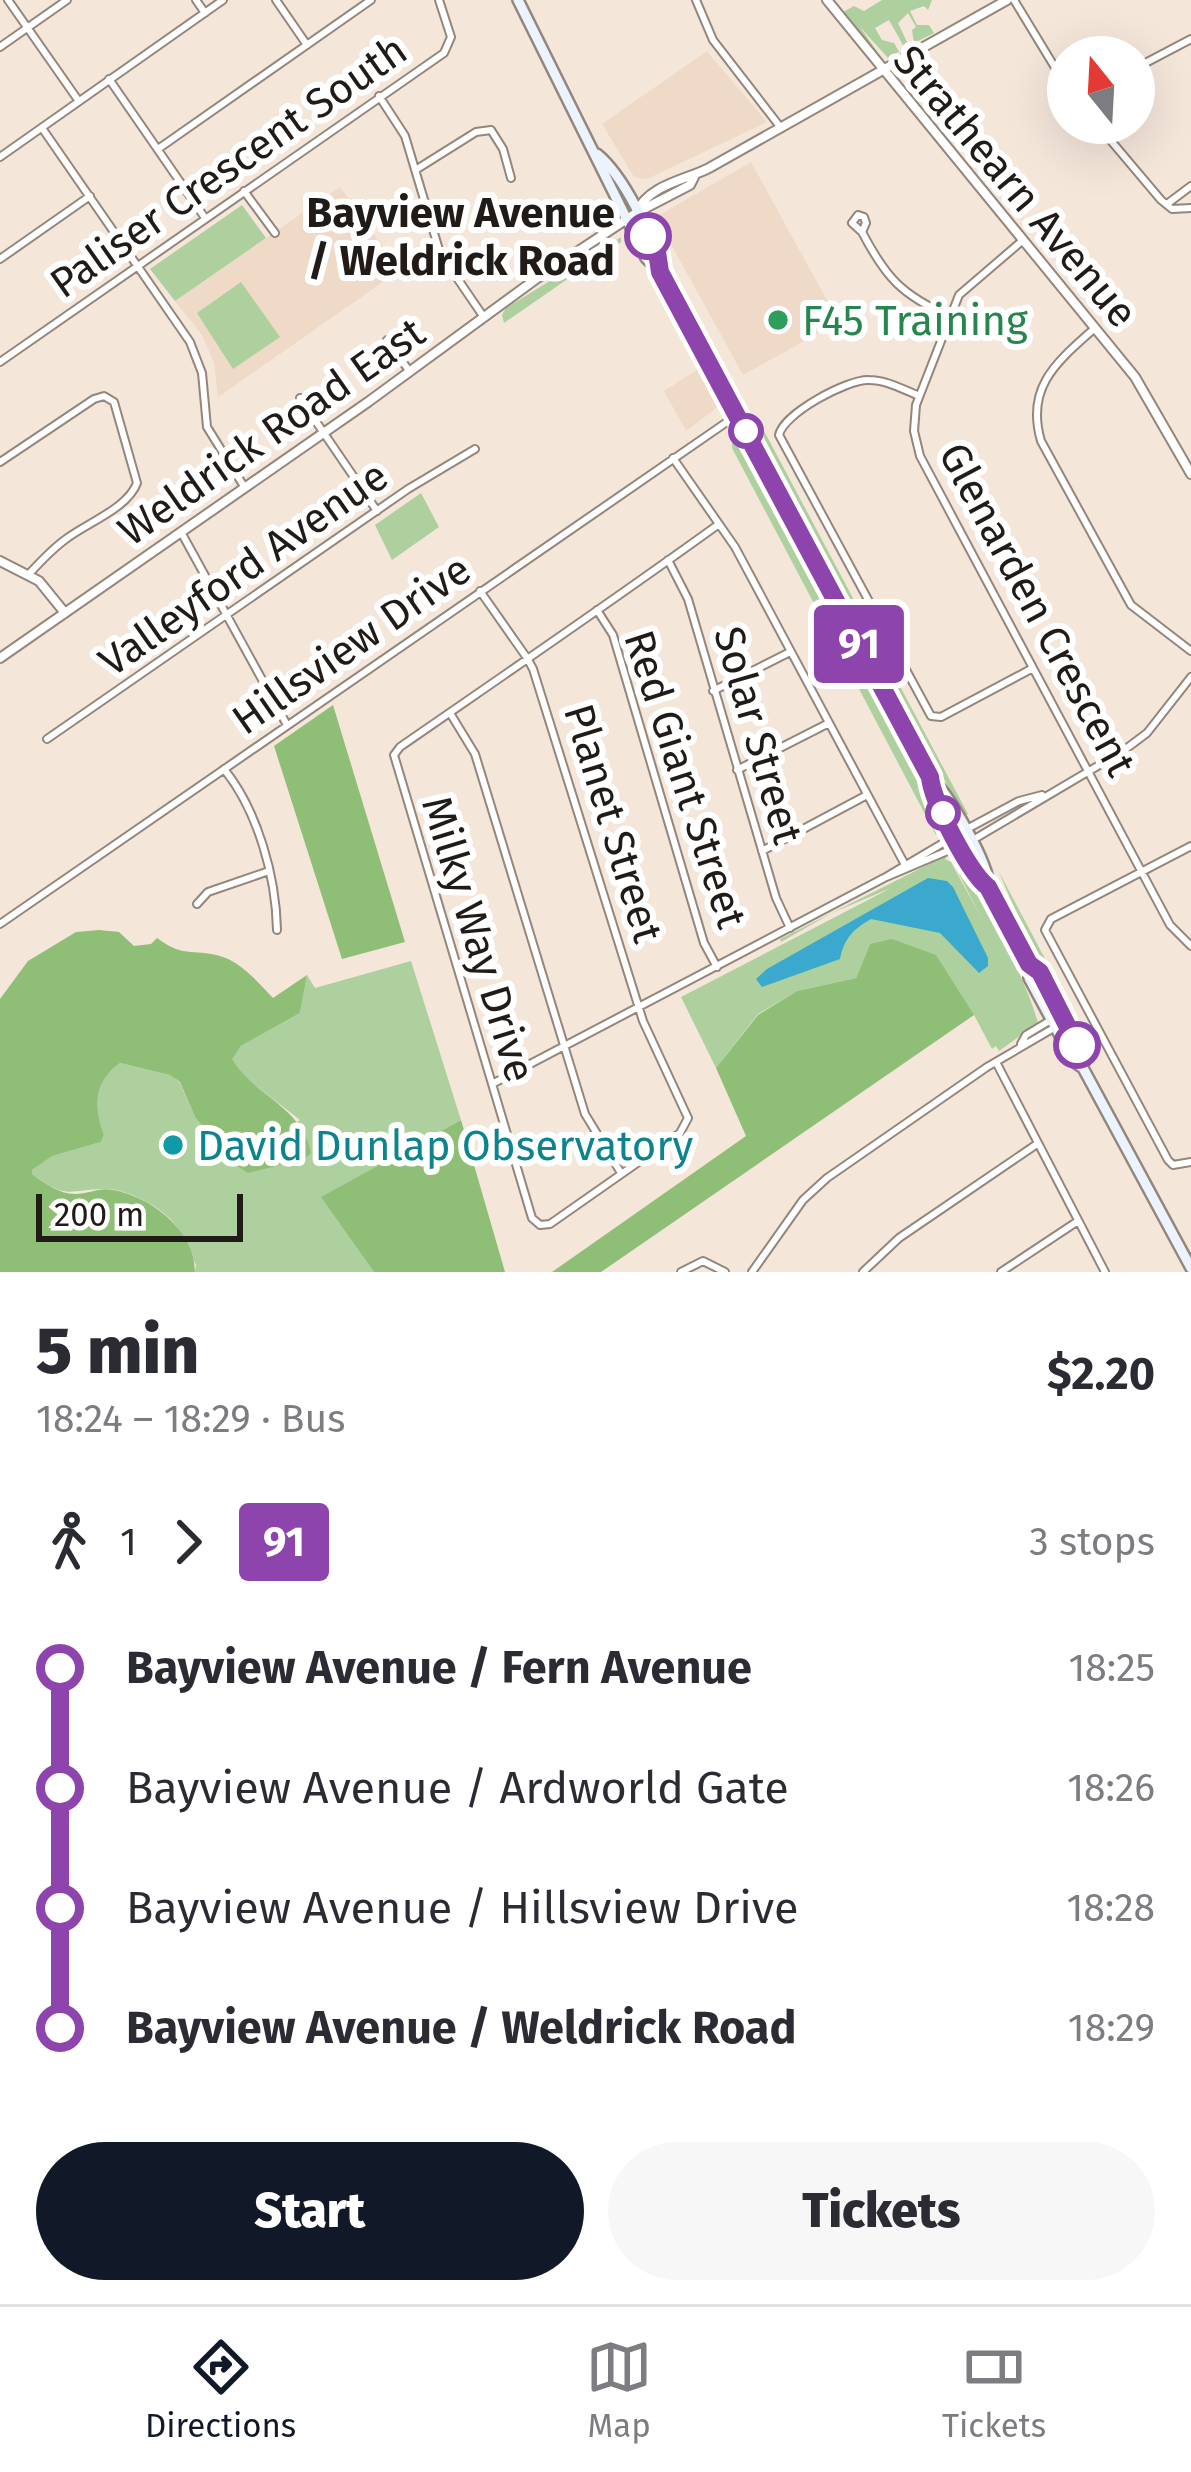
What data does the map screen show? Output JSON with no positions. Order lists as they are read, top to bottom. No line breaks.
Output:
{"streets":{"street":["Paliser Crescent South","Strathearn Avenue","Weldrick Road East","Valleyford Avenue","Glenarden Crescent","Hillsview Drive","Solar Street","Red Giant Street","Planet Street","Milky Way Drive"]},"crossings":[["Strathearn Avenue","Weldrick Road East"],["Strathearn Avenue","Glenarden Crescent"],["Hillsview Drive","Planet Street"],["Solar Street","Milky Way Drive"],["Red Giant Street","Milky Way Drive"],["Planet Street","Milky Way Drive"]],"places":["Bayview Avenue / Weldrick Road","F45 Training","David Dunlap Observatory"],"lines":["bus line 91"],"scale_bar":"200 m","north":"top","page":{"on_map":"91","scale":"200 m","heading":["5 min","18:24 – 18:29 · Bus","$2.20"],"legs":["1","91","3 stops"],"list":[{"name":"Bayview Avenue / Fern Avenue","value":"18:25"},{"name":"Bayview Avenue / Ardworld Gate","value":"18:26"},{"name":"Bayview Avenue / Hillsview Drive","value":"18:28"},{"name":"Bayview Avenue / Weldrick Road","value":"18:29"}],"buttons":["Start","Tickets"],"tabs":["Directions","Map","Tickets"]}}
